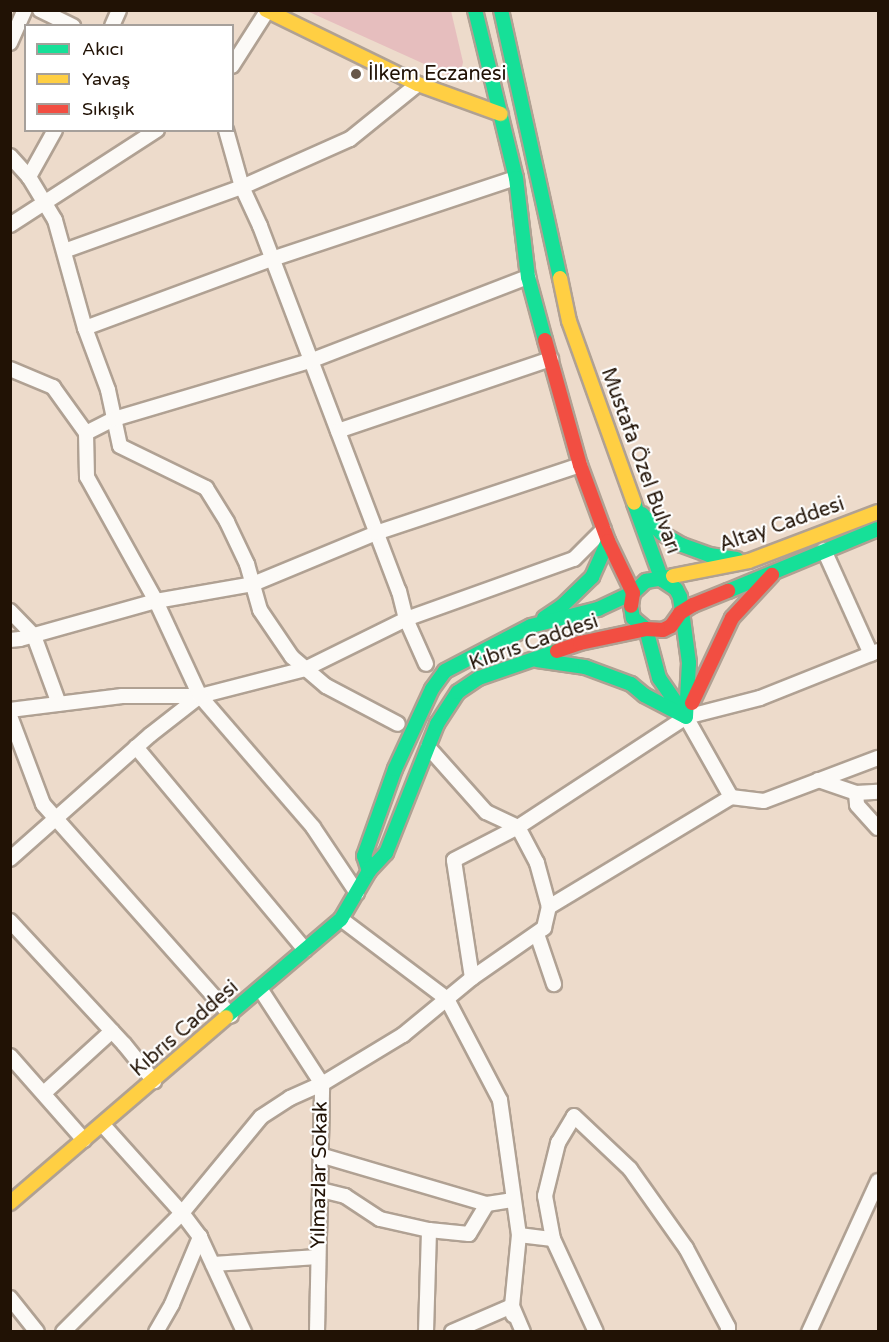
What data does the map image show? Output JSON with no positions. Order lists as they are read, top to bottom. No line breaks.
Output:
{"streets":{"main road":["Mustafa Özel Bulvarı","Altay Caddesi","Kıbrıs Caddesi"],"street":["Yılmazlar Sokak"]},"crossings":[["Mustafa Özel Bulvarı","Altay Caddesi"],["Mustafa Özel Bulvarı","Kıbrıs Caddesi"],["Altay Caddesi","Kıbrıs Caddesi"]],"places":["İlkem Eczanesi"],"legend":["Akıcı","Yavaş","Sıkışık"]}
